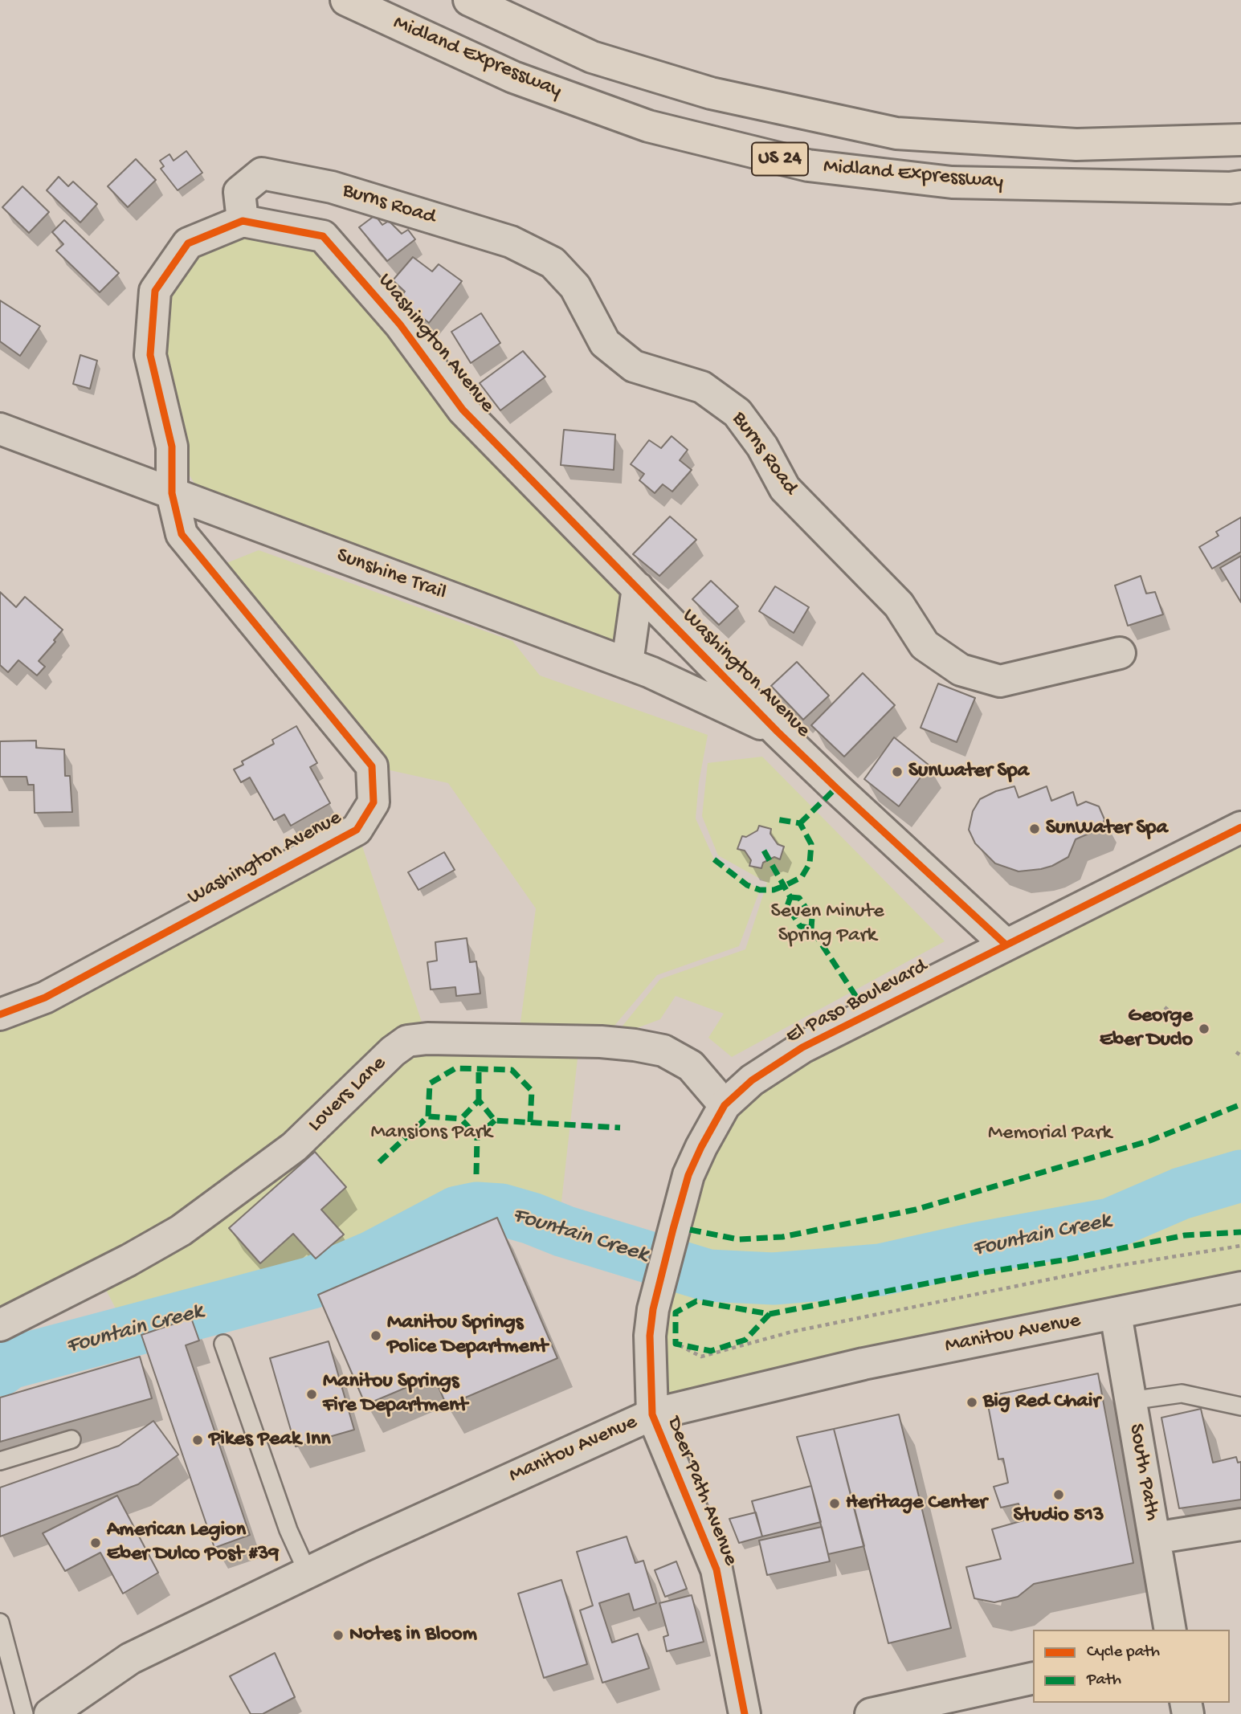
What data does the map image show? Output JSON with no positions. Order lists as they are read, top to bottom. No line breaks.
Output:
{"streets":{"highway":["Midland Expressway","US 24"],"street":["Burns Road","Washington Avenue","Sunshine Trail","El Paso Boulevard","Lovers Lane","Manitou Avenue","South Path","Deer Path Avenue"]},"crossings":[["Burns Road","Washington Avenue"],["Washington Avenue","Sunshine Trail"],["Washington Avenue","El Paso Boulevard"],["El Paso Boulevard","Lovers Lane"],["El Paso Boulevard","Manitou Avenue"],["El Paso Boulevard","Deer Path Avenue"],["Manitou Avenue","South Path"],["Manitou Avenue","Deer Path Avenue"]],"water":["Fountain Creek"],"parks":["Seven Minute Spring Park","Mansions Park","Memorial Park"],"places":["Sunwater Spa","SunWater Spa","George Eber Duclo","Manitou Springs Police Department","Manitou Springs Fire Department","Big Red Chair","Pikes Peak Inn","Studio 513","Heritage Center","American Legion Eber Dulco Post #39","Notes in Bloom"],"legend":["Cycle path","Path"]}
